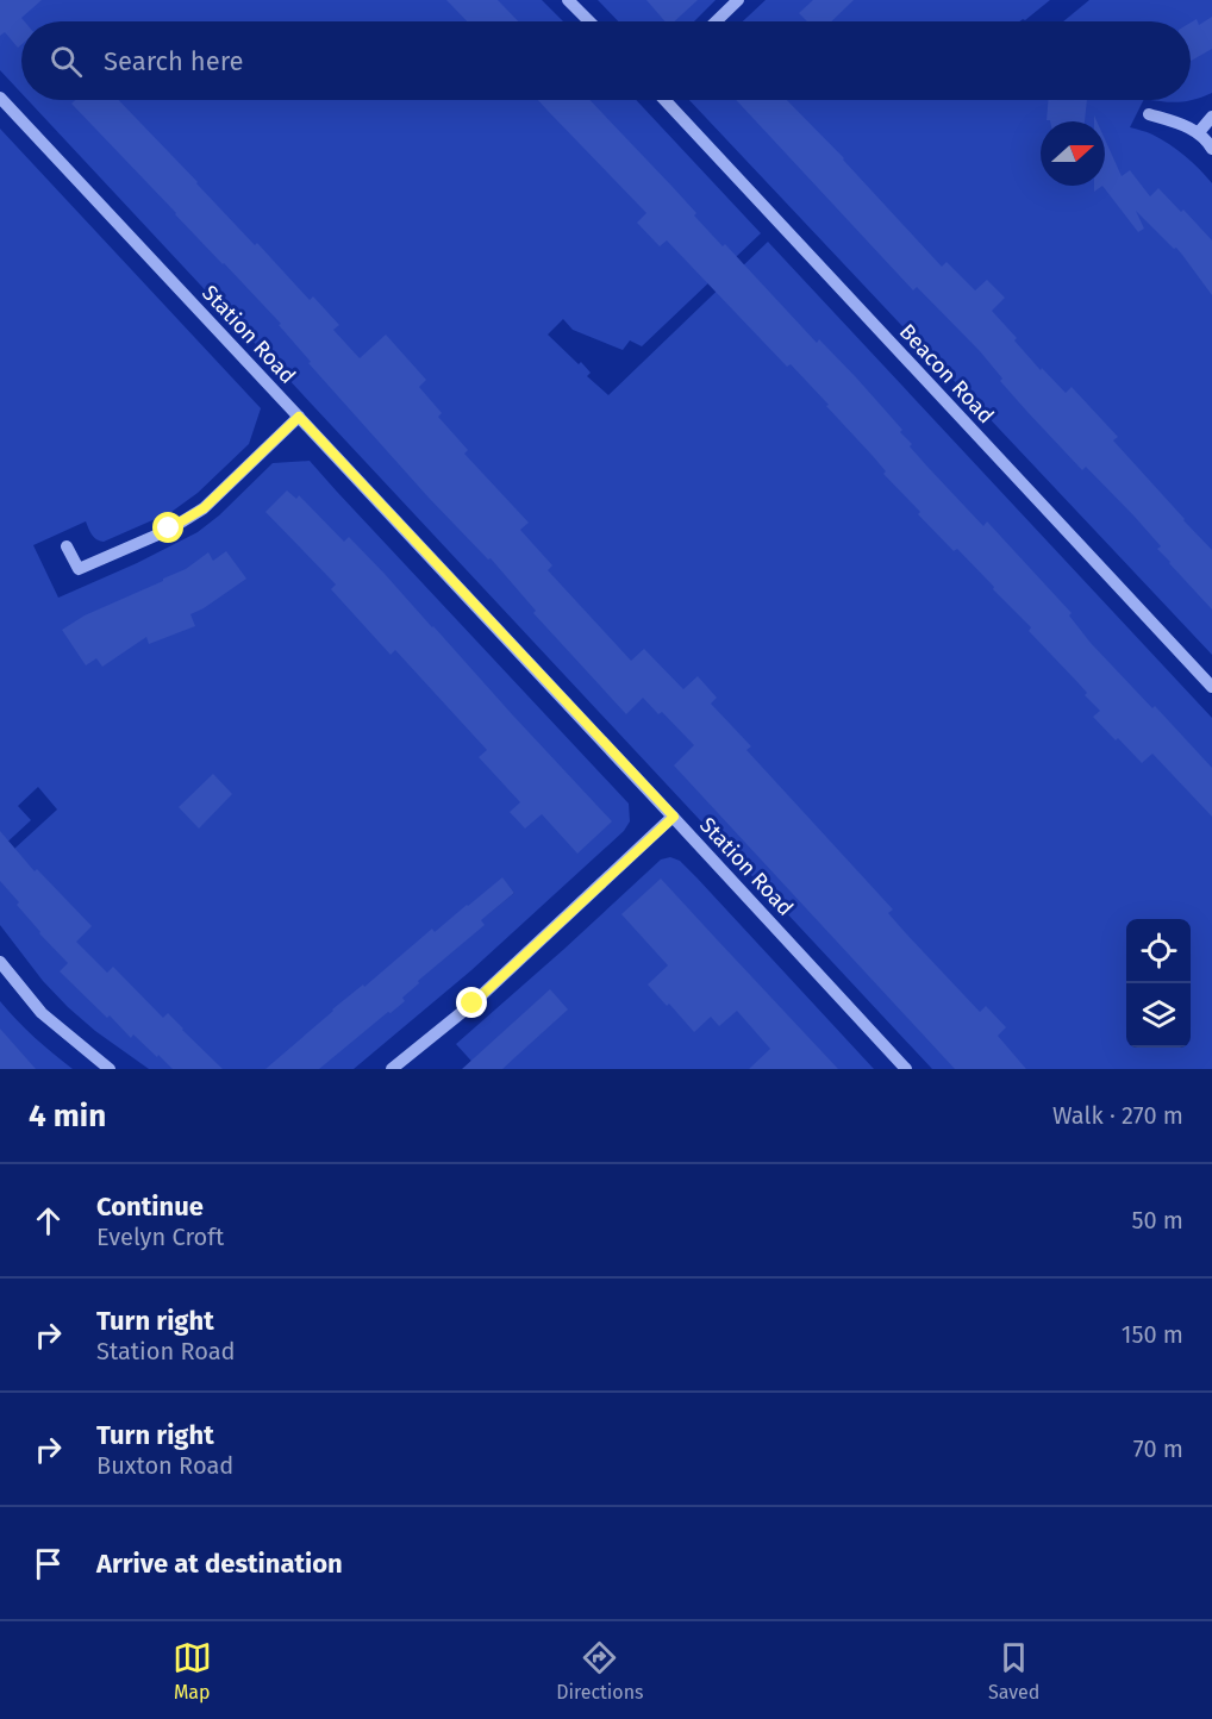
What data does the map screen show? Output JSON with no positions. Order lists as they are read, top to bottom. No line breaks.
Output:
{"streets":{"street":["Station Road","Beacon Road"]},"north":"right","page":{"search":"Search here","heading":["4 min","Walk · 270 m"],"list":[["Continue","Evelyn Croft","50 m"],["Turn right","Station Road","150 m"],["Turn right","Buxton Road","70 m"],"Arrive at destination"],"nav":["Map","Directions","Saved"]}}
